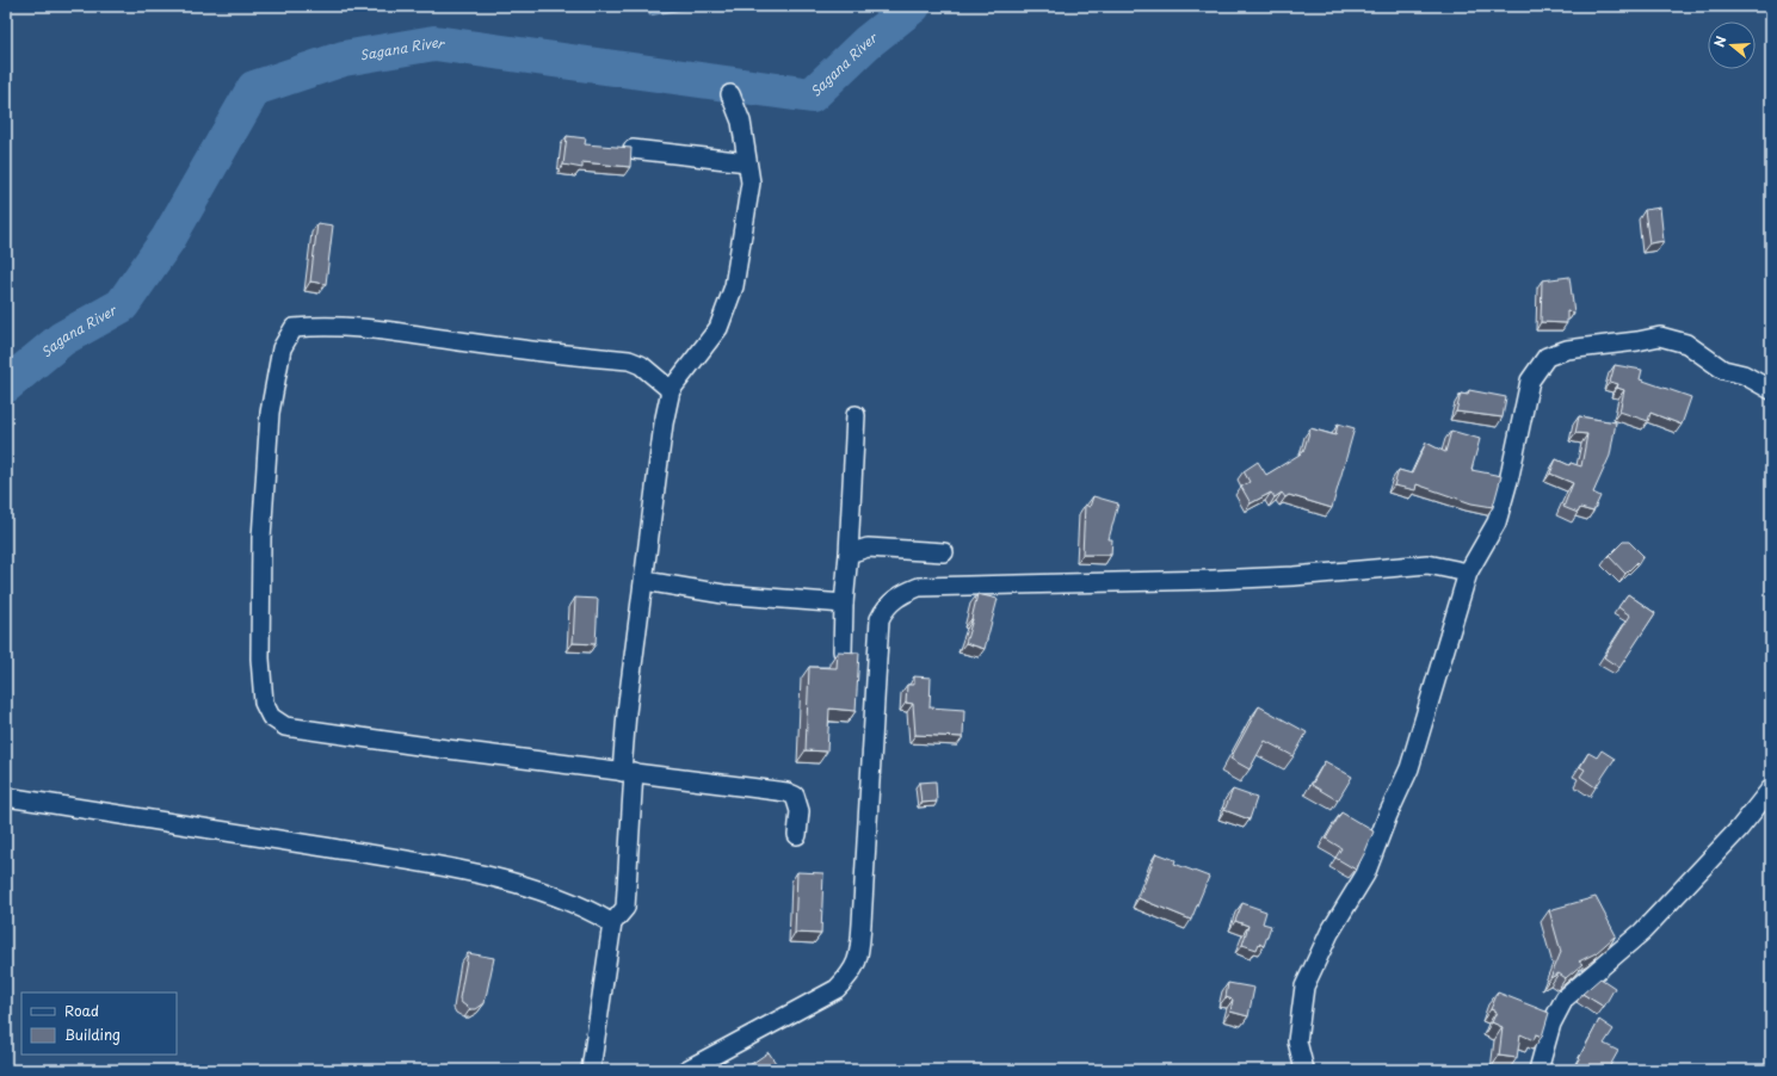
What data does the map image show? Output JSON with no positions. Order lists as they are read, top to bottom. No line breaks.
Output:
{"water":["Sagana River"],"legend":["Road","Building"],"north":"left"}
